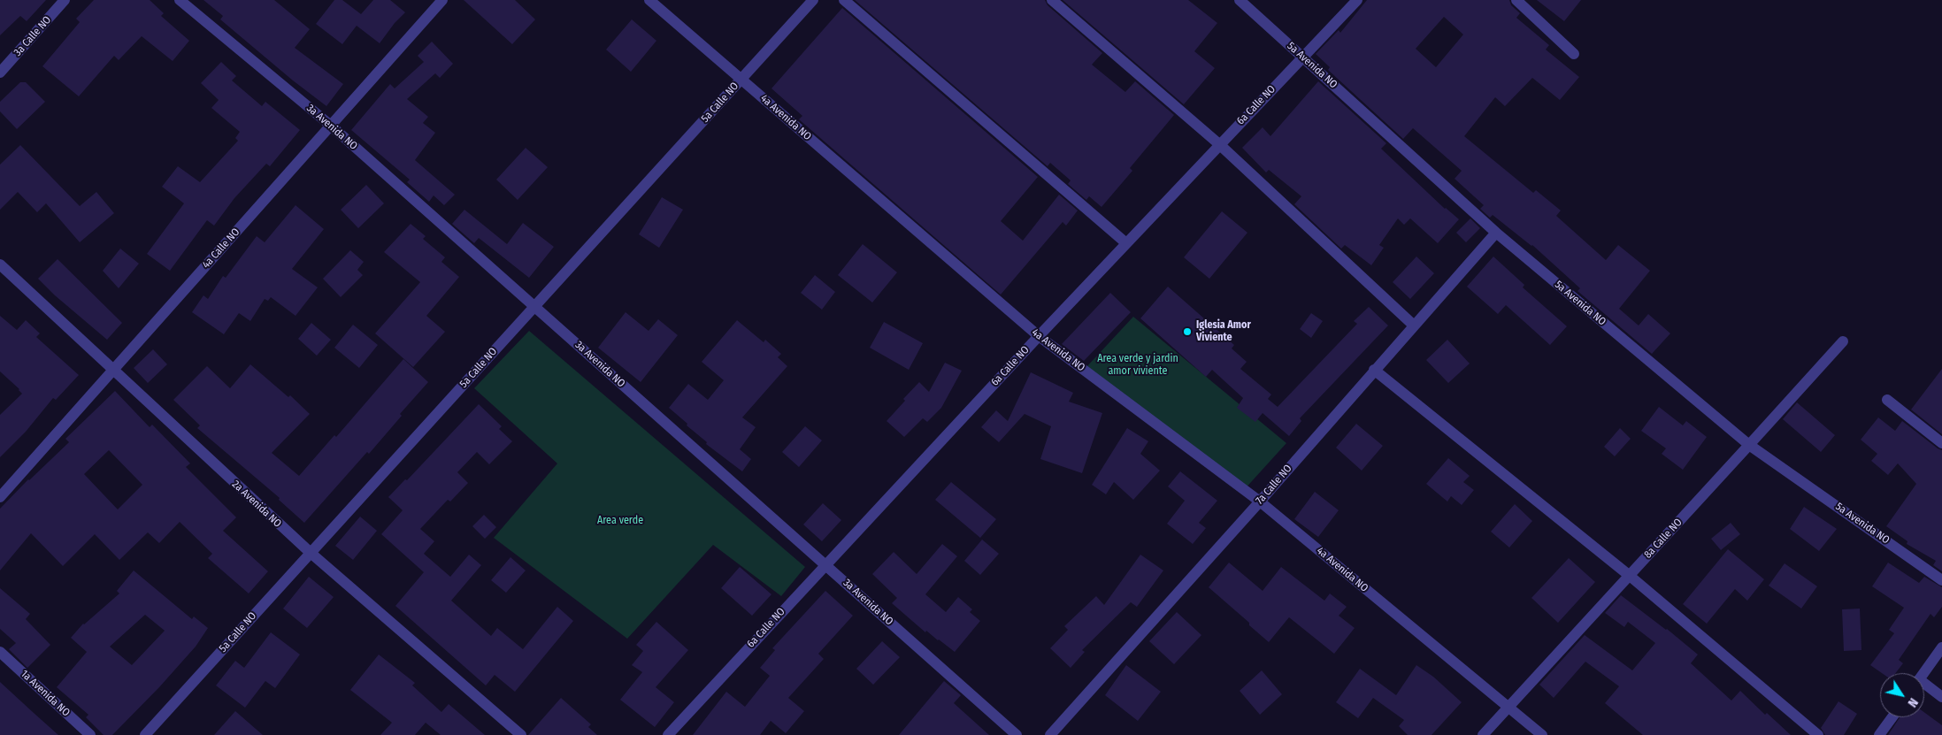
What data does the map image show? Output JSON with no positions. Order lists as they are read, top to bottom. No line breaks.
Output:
{"streets":{"street":["3a Calle NO","5a Avenida NO","5a Calle NO","6a Calle NO","4a Avenida NO","3a Avenida NO","4a Calle NO","7a Calle NO","2a Avenida NO","8a Calle NO","1a Avenida NO"]},"crossings":[["5a Avenida NO","6a Calle NO"],["5a Avenida NO","7a Calle NO"],["5a Avenida NO","8a Calle NO"],["5a Calle NO","4a Avenida NO"],["5a Calle NO","3a Avenida NO"],["5a Calle NO","2a Avenida NO"],["6a Calle NO","4a Avenida NO"],["6a Calle NO","3a Avenida NO"],["4a Avenida NO","7a Calle NO"],["4a Avenida NO","8a Calle NO"],["3a Avenida NO","4a Calle NO"],["4a Calle NO","2a Avenida NO"]],"parks":["Area verde y jardin amor viviente","Area verde"],"places":["Iglesia Amor Viviente"],"north":"bottom right"}
